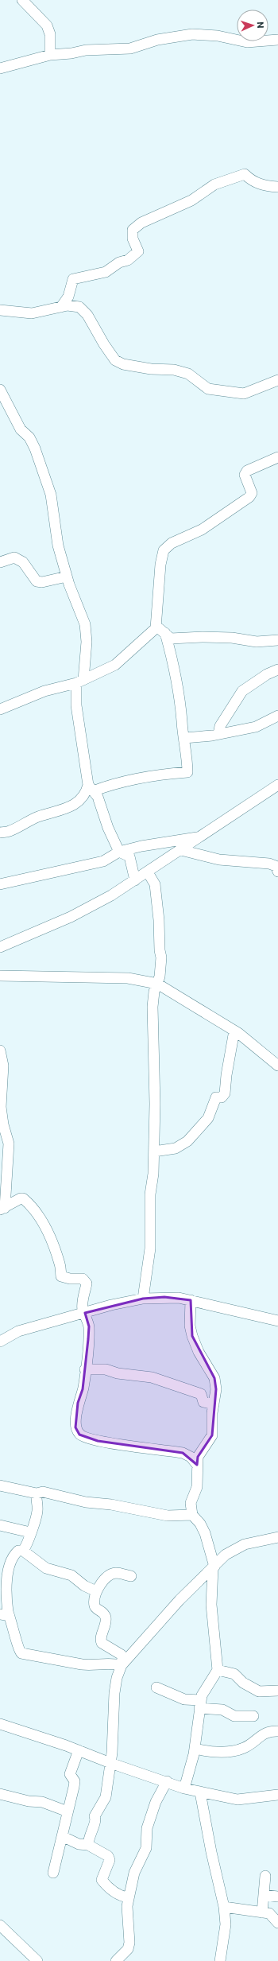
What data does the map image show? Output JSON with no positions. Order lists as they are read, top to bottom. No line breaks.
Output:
{"north":"right"}
